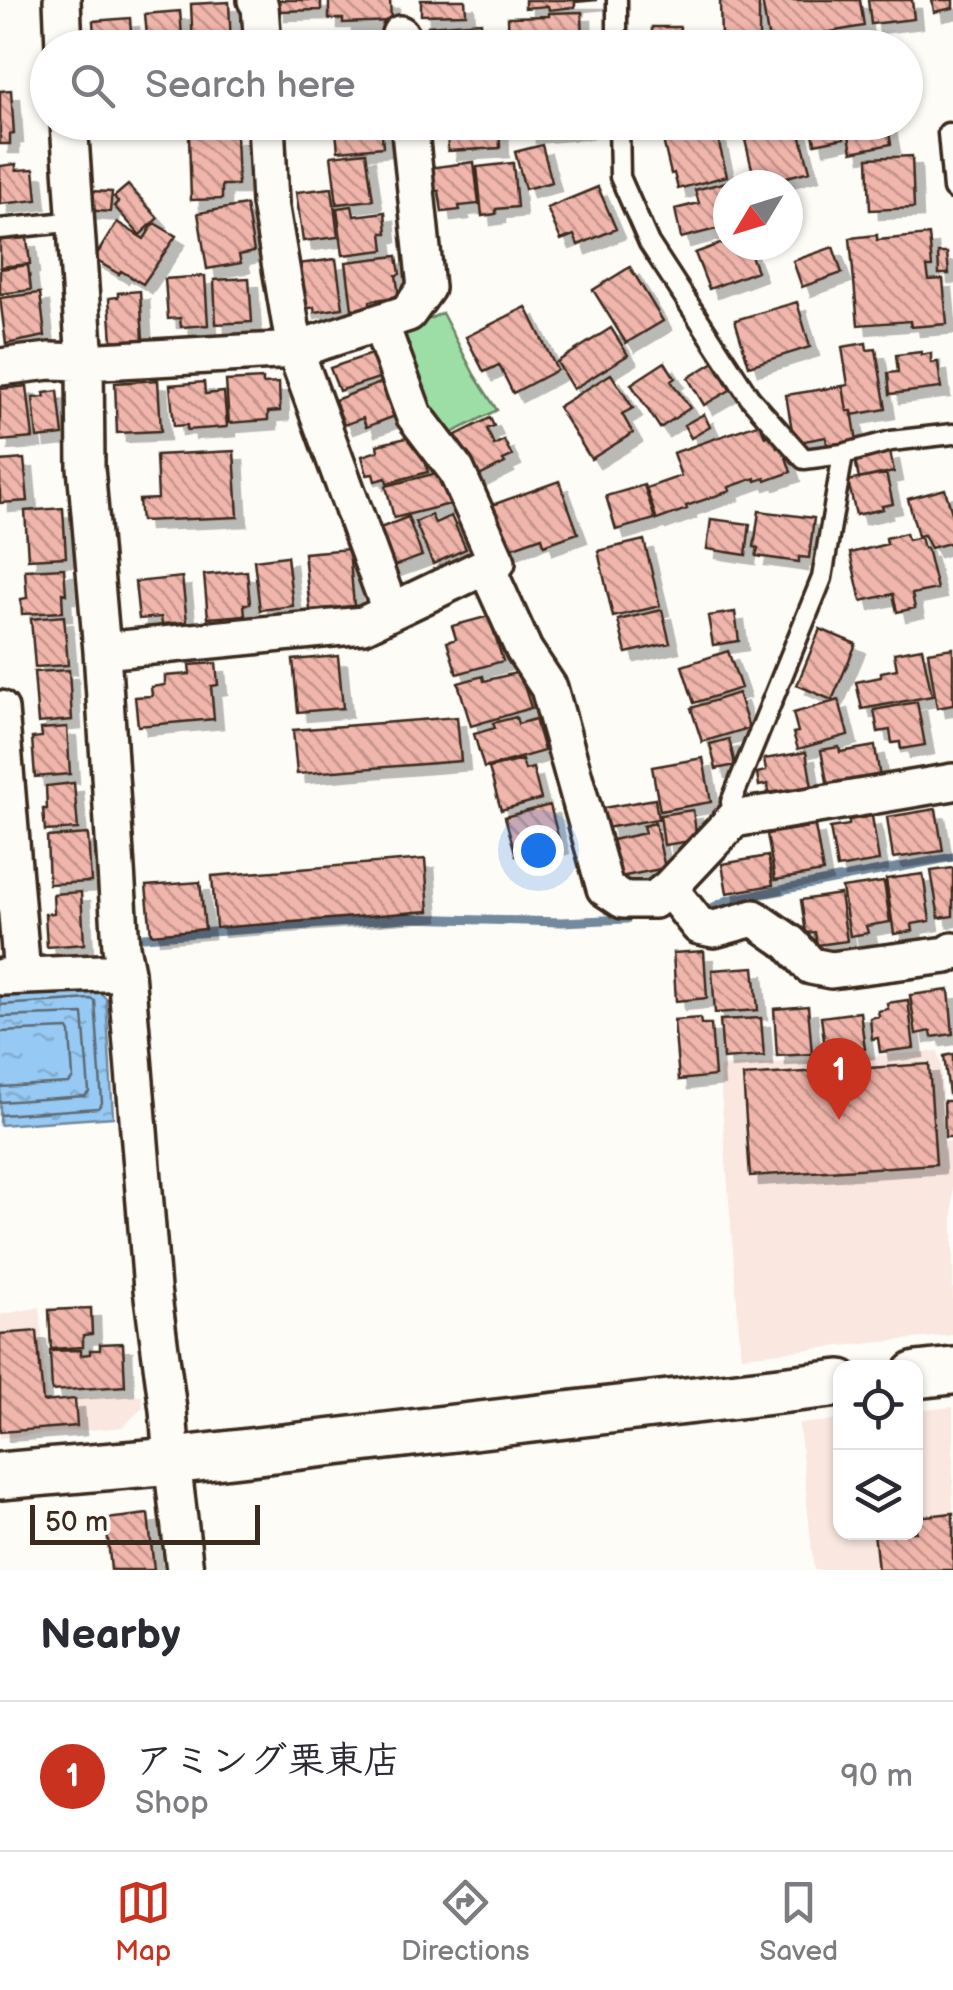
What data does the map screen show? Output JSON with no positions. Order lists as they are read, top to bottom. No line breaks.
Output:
{"scale_bar":"50 m","north":"bottom left","page":{"search":"Search here","pins":"1","scale":"50 m","heading":"Nearby","list":[{"mark":"1","name":"アミング栗東店","note":"Shop","value":"90 m"}],"nav":["Map","Directions","Saved"]}}
